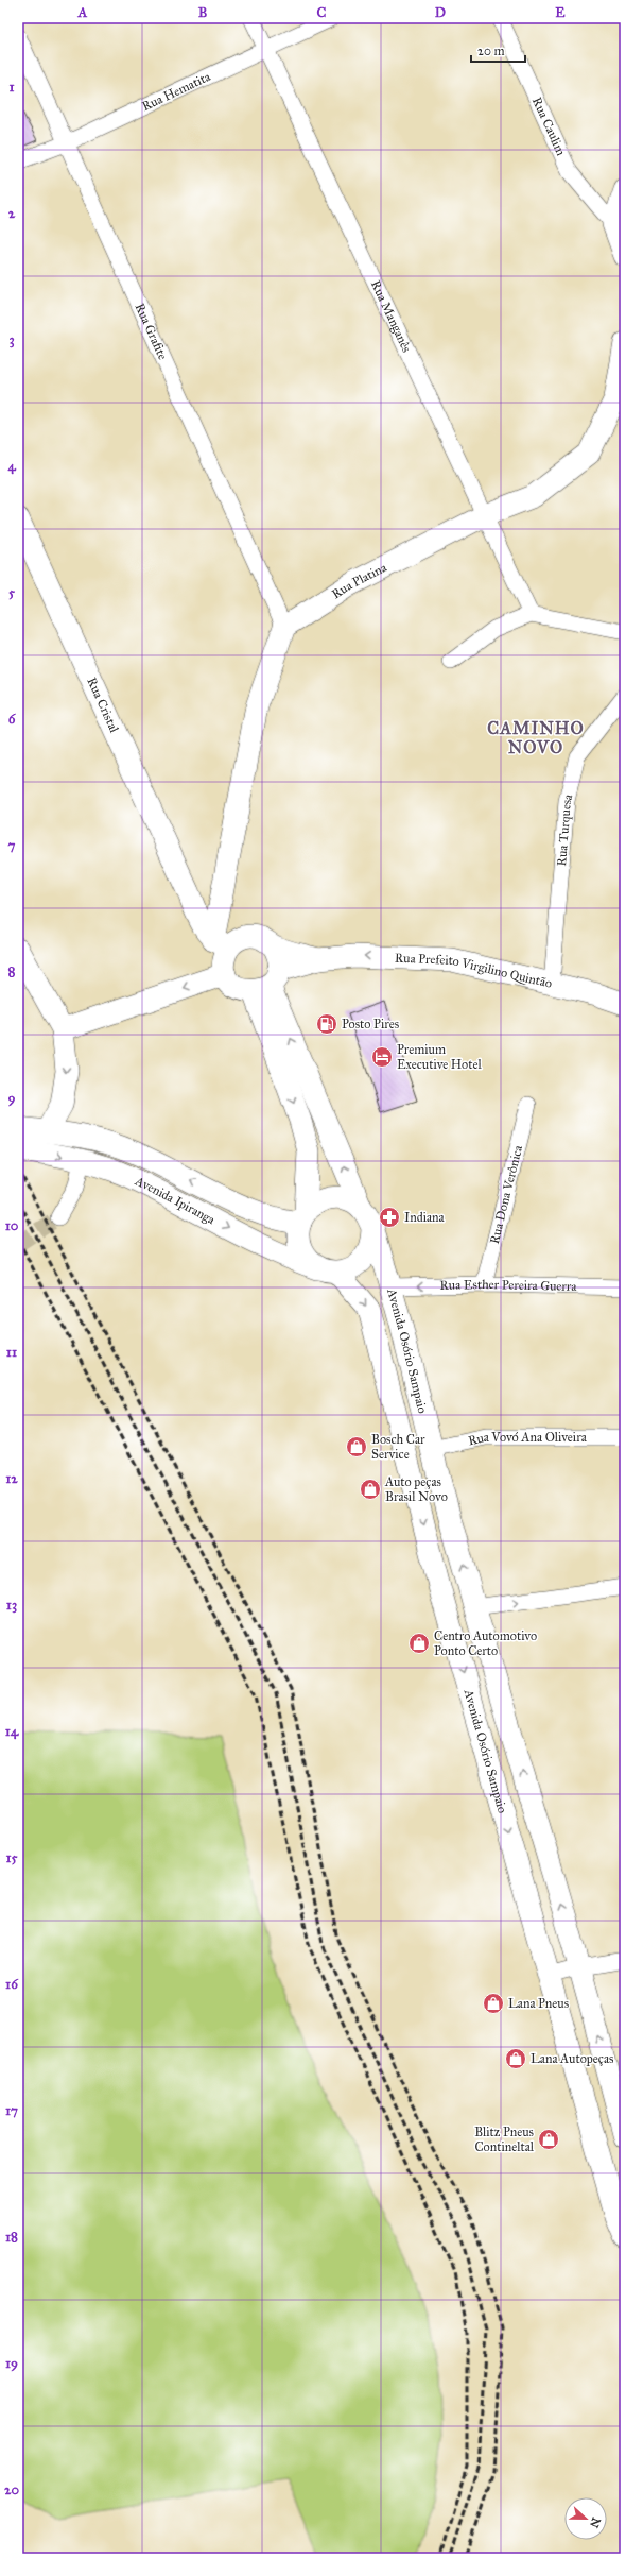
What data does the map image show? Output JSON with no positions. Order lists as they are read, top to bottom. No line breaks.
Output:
{"streets":{"street":["Rua Hematita","Rua Caulim","Rua Manganês","Rua Grafite","Rua Platina","Rua Cristal","Rua Turquesa","Rua Prefeito Virgilino Quintão","Rua Dona Verônica","Avenida Ipiranga","Rua Esther Pereira Guerra","Avenida Osório Sampaio","Rua Vovó Ana Oliveira"]},"crossings":[["Rua Hematita","Rua Manganês"],["Rua Hematita","Rua Grafite"],["Rua Manganês","Rua Platina"],["Rua Grafite","Rua Platina"],["Rua Cristal","Rua Prefeito Virgilino Quintão"],["Rua Turquesa","Rua Prefeito Virgilino Quintão"],["Rua Dona Verônica","Rua Esther Pereira Guerra"],["Avenida Ipiranga","Avenida Osório Sampaio"],["Rua Esther Pereira Guerra","Avenida Osório Sampaio"],["Avenida Osório Sampaio","Rua Vovó Ana Oliveira"]],"one_way":["Rua Prefeito Virgilino Quintão","Rua Esther Pereira Guerra"],"districts":["CAMINHO NOVO"],"places":{"fuel station":["Posto Pires"],"hotel":["Premium Executive Hotel"],"pharmacy":["Indiana"],"shop":["Bosch Car Service","Auto peças Brasil Novo","Centro Automotivo Ponto Certo","Lana Pneus","Lana Autopeças","Blitz Pneus Contineltal"]},"scale_bar":"20 m","north":"right","grid":{"columns":["A","B","C","D","E"],"rows":["1","2","3","4","5","6","7","8","9","10","11","12","13","14","15","16","17","18","19","20"]}}
